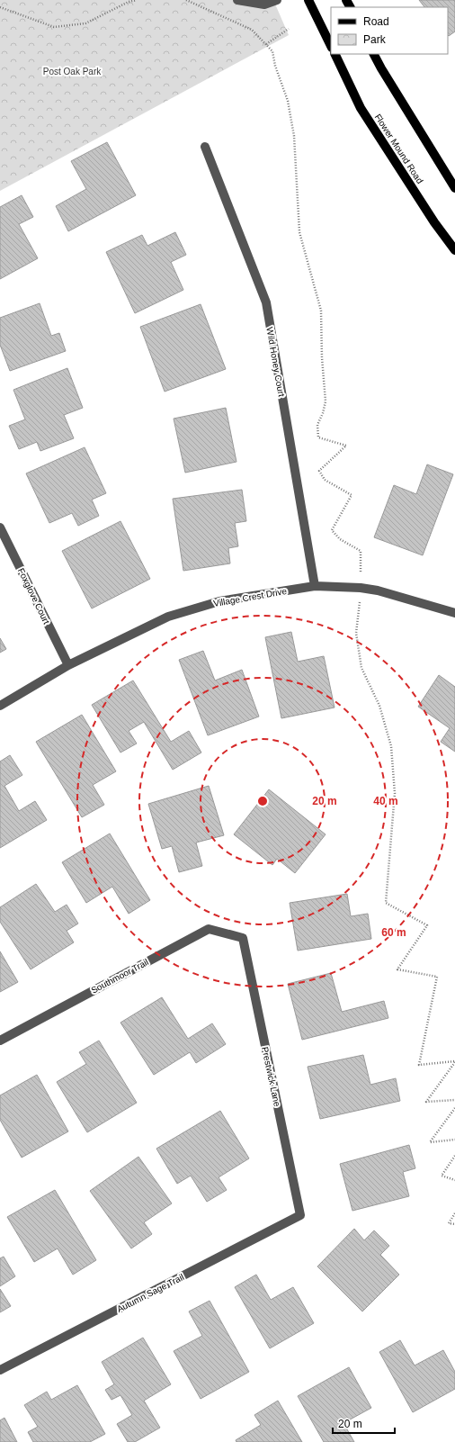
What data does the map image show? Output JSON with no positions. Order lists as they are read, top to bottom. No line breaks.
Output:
{"streets":{"main road":["Flower Mound Road"],"street":["Wild Honey Court","Foxglove Court","Village Crest Drive","Southmoor Trail","Prestwick Lane","Autumn Sage Trail"]},"crossings":[["Wild Honey Court","Village Crest Drive"],["Foxglove Court","Village Crest Drive"],["Southmoor Trail","Prestwick Lane"],["Prestwick Lane","Autumn Sage Trail"]],"parks":["Post Oak Park"],"legend":["Road","Park"],"scale_bar":"20 m","rings":["20 m","40 m","60 m"]}
